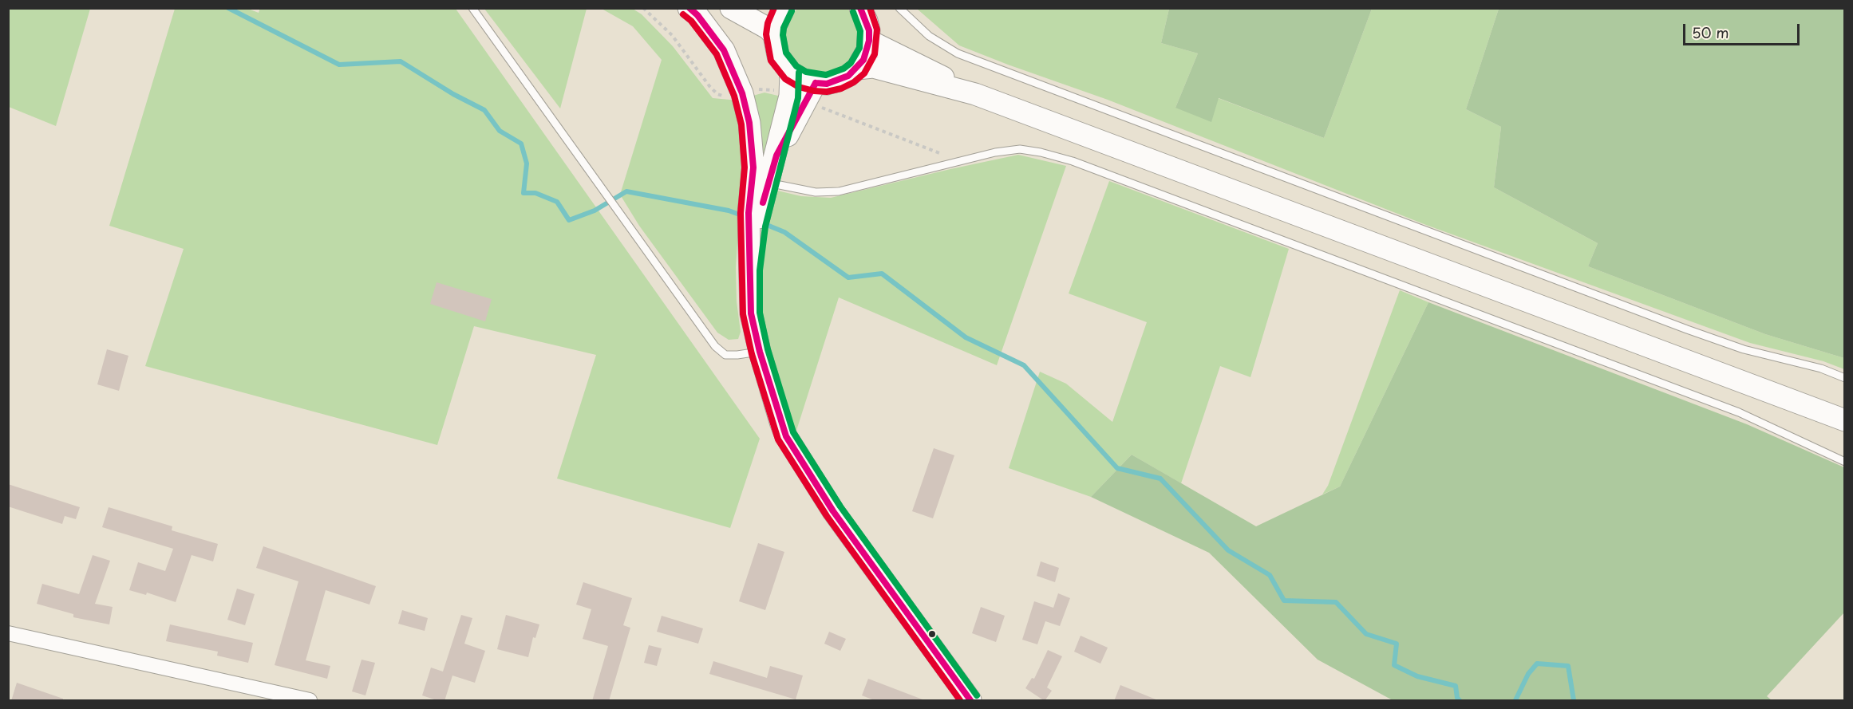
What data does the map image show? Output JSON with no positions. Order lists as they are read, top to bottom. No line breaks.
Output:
{"scale_bar":"50 m"}
